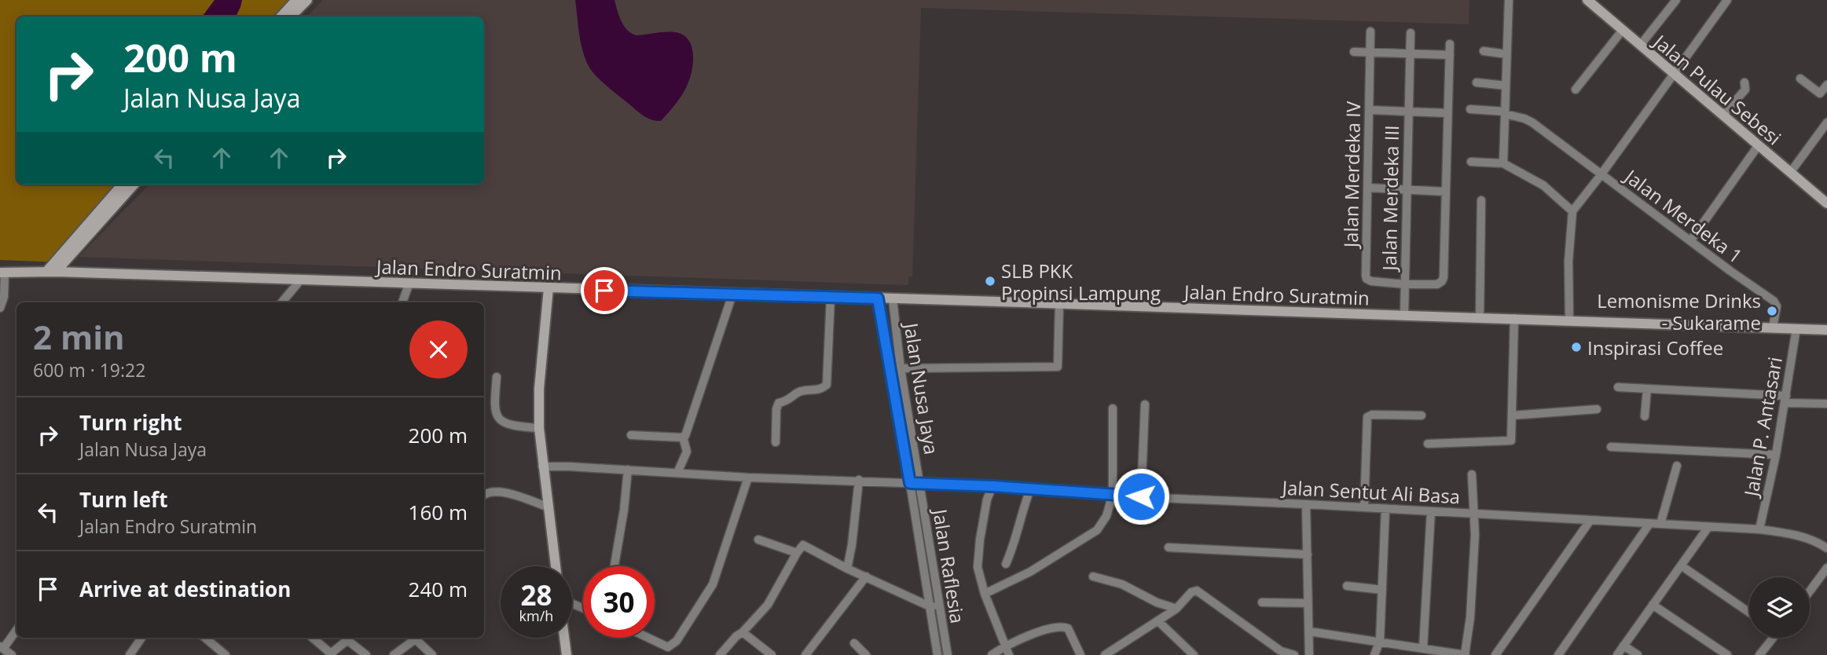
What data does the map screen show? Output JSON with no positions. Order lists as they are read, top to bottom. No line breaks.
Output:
{"streets":{"main road":["Jalan Pulau Sebesi","Jalan Endro Suratmin"],"street":["Jalan Merdeka IV","Jalan Merdeka III","Jalan Merdeka 1","Jalan Nusa Jaya","Jalan P. Antasari","Jalan Sentut Ali Basa","Jalan Raflesia"]},"crossings":[["Jalan Pulau Sebesi","Jalan Merdeka 1"],["Jalan Merdeka IV","Jalan Merdeka III"],["Jalan Merdeka III","Jalan Endro Suratmin"],["Jalan Merdeka 1","Jalan Endro Suratmin"],["Jalan Endro Suratmin","Jalan Nusa Jaya"],["Jalan Endro Suratmin","Jalan P. Antasari"],["Jalan Nusa Jaya","Jalan Sentut Ali Basa"],["Jalan Nusa Jaya","Jalan Raflesia"],["Jalan P. Antasari","Jalan Sentut Ali Basa"],["Jalan Sentut Ali Basa","Jalan Raflesia"]],"places":["SLB PKK Propinsi Lampung","Lemonisme Drinks - Sukarame","Inspirasi Coffee"],"page":{"turn":["200 m","Jalan Nusa Jaya"],"heading":["2 min","600 m · 19:22"],"list":[{"name":"Turn right","note":"Jalan Nusa Jaya","value":"200 m"},{"name":"Turn left","note":"Jalan Endro Suratmin","value":"160 m"},{"name":"Arrive at destination","value":"240 m"}],"speed":"28 km/h","limit":"30"}}
